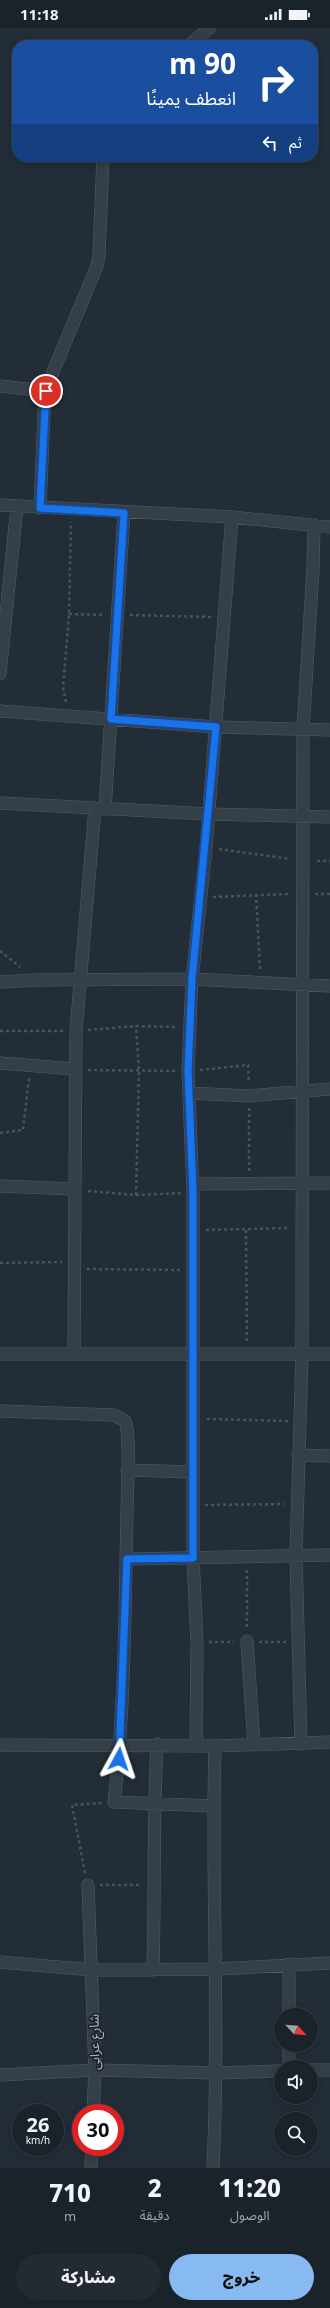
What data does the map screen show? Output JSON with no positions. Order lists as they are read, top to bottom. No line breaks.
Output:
{"streets":{"street":["شارع عرابى"]},"north":"bottom right","page":{"status":"11:18","turn":["90 m","انعطف يمينًا"],"then":"ثم","speed":"26 km/h","limit":"30","eta":["11:20","الوصول","2","دقيقة","710","m"],"buttons":["خروج","مشاركة"]}}
